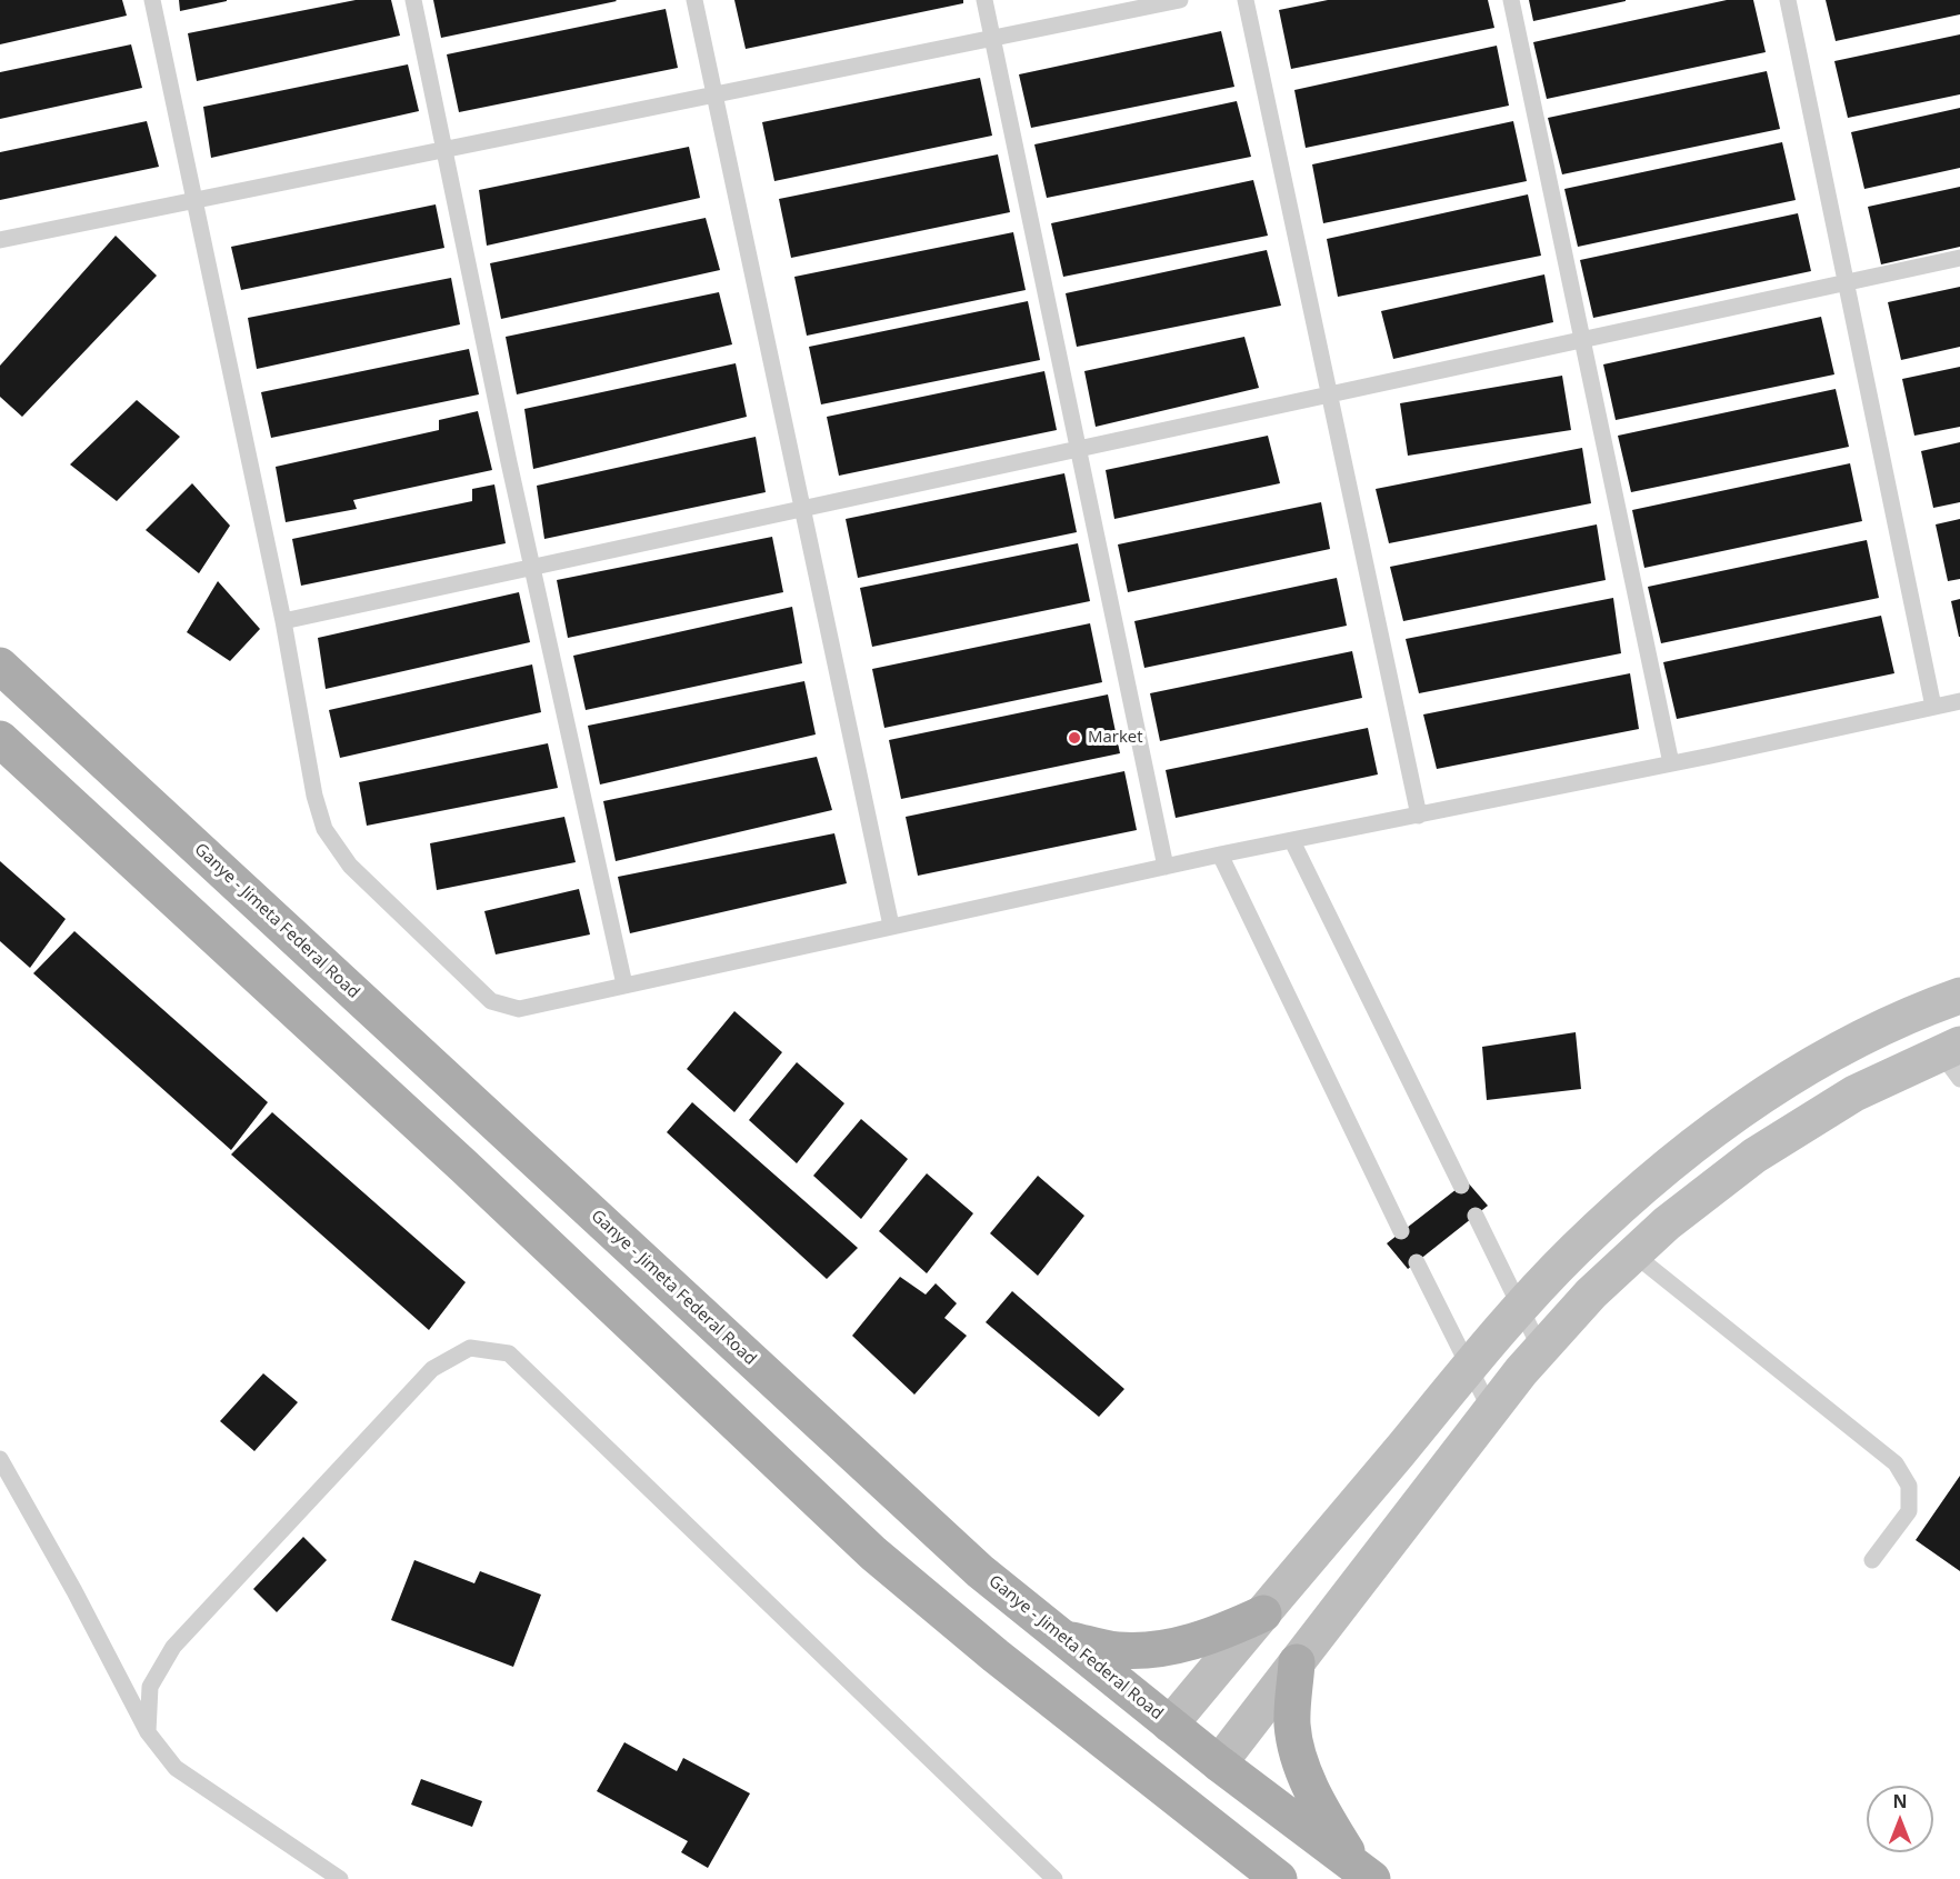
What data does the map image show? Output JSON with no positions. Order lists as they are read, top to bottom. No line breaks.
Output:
{"streets":{"main road":["Ganye - Jimeta Federal Road"]},"places":["Market"],"north":"top"}
